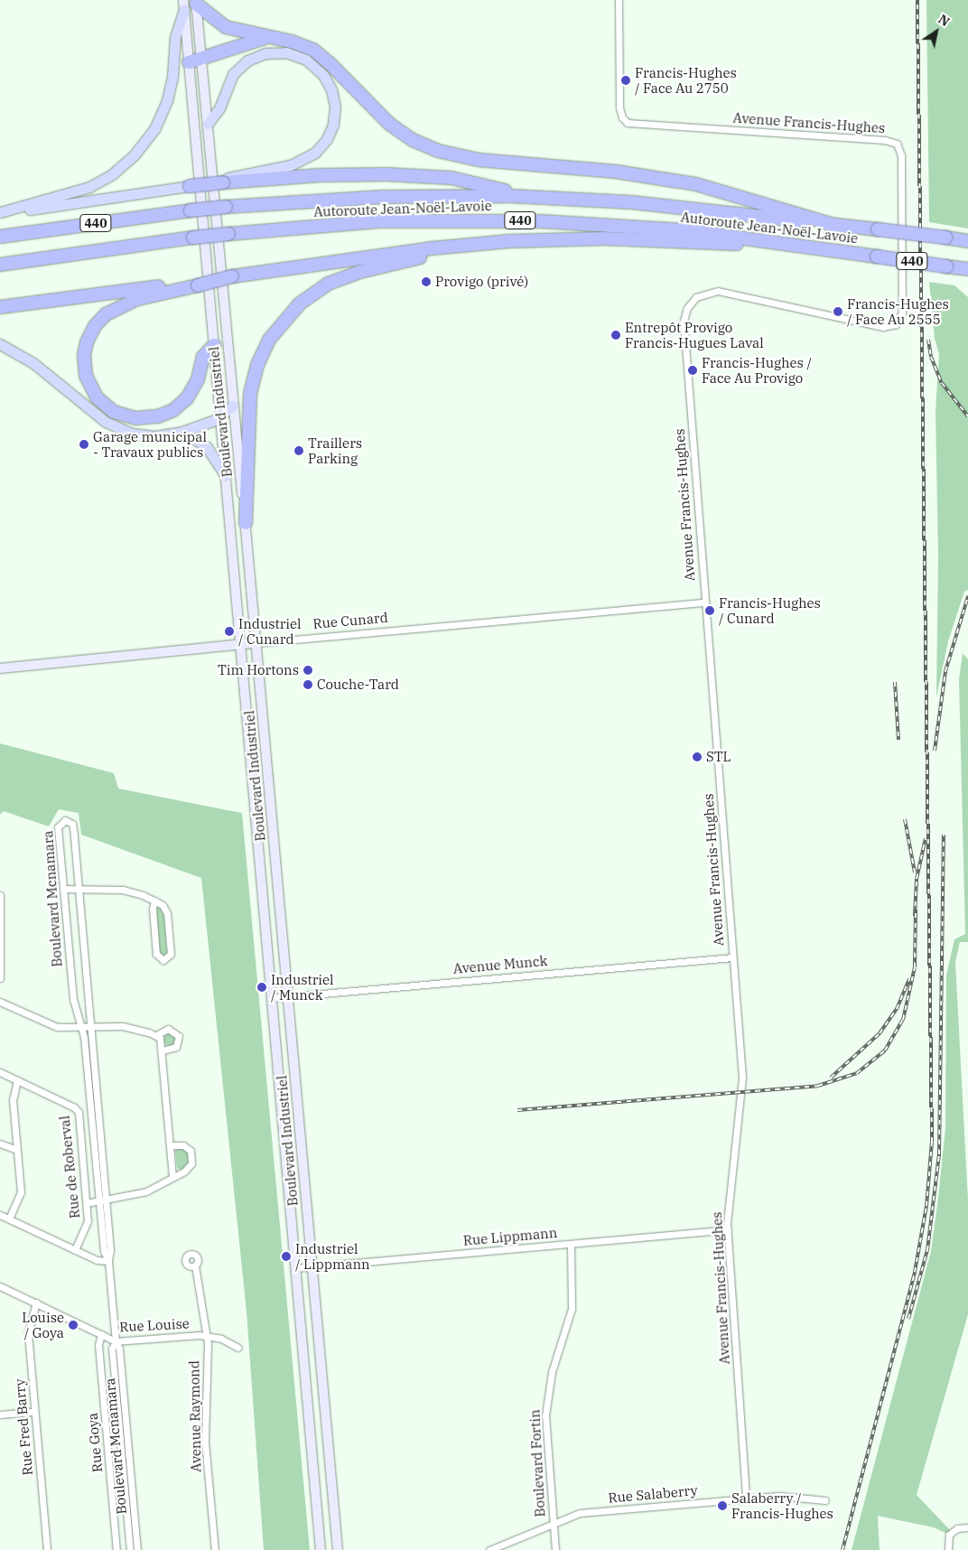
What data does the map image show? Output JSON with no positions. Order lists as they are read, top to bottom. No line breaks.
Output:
{"streets":{"highway":["Autoroute Jean-Noël-Lavoie","440"],"street":["Avenue Francis-Hughes","Boulevard Industriel","Rue Cunard","Boulevard Mcnamara","Avenue Munck","Rue de Roberval","Rue Lippmann","Rue Louise","Avenue Raymond","Rue Fred Barry","Rue Goya","Boulevard Fortin","Rue Salaberry"]},"crossings":[["Avenue Francis-Hughes","Rue Cunard"],["Avenue Francis-Hughes","Avenue Munck"],["Avenue Francis-Hughes","Rue Lippmann"],["Avenue Francis-Hughes","Rue Salaberry"],["Boulevard Industriel","Rue Cunard"],["Boulevard Industriel","Avenue Munck"],["Boulevard Industriel","Rue Lippmann"],["Boulevard Mcnamara","Rue Louise"],["Rue Lippmann","Boulevard Fortin"],["Rue Louise","Avenue Raymond"],["Rue Louise","Rue Fred Barry"],["Rue Louise","Rue Goya"],["Boulevard Fortin","Rue Salaberry"]],"places":["Francis-Hughes / Face Au 2750","Provigo (privé)","Francis-Hughes / Face Au 2555","Entrepôt Provigo Francis-Hugues Laval","Francis-Hughes / Face Au Provigo","Garage municipal - Travaux publics","Traillers Parking","Francis-Hughes / Cunard","Industriel / Cunard","Tim Hortons","Couche-Tard","STL","Industriel / Munck","Industriel / Lippmann","Louise / Goya","Salaberry / Francis-Hughes"],"north":"top right"}
